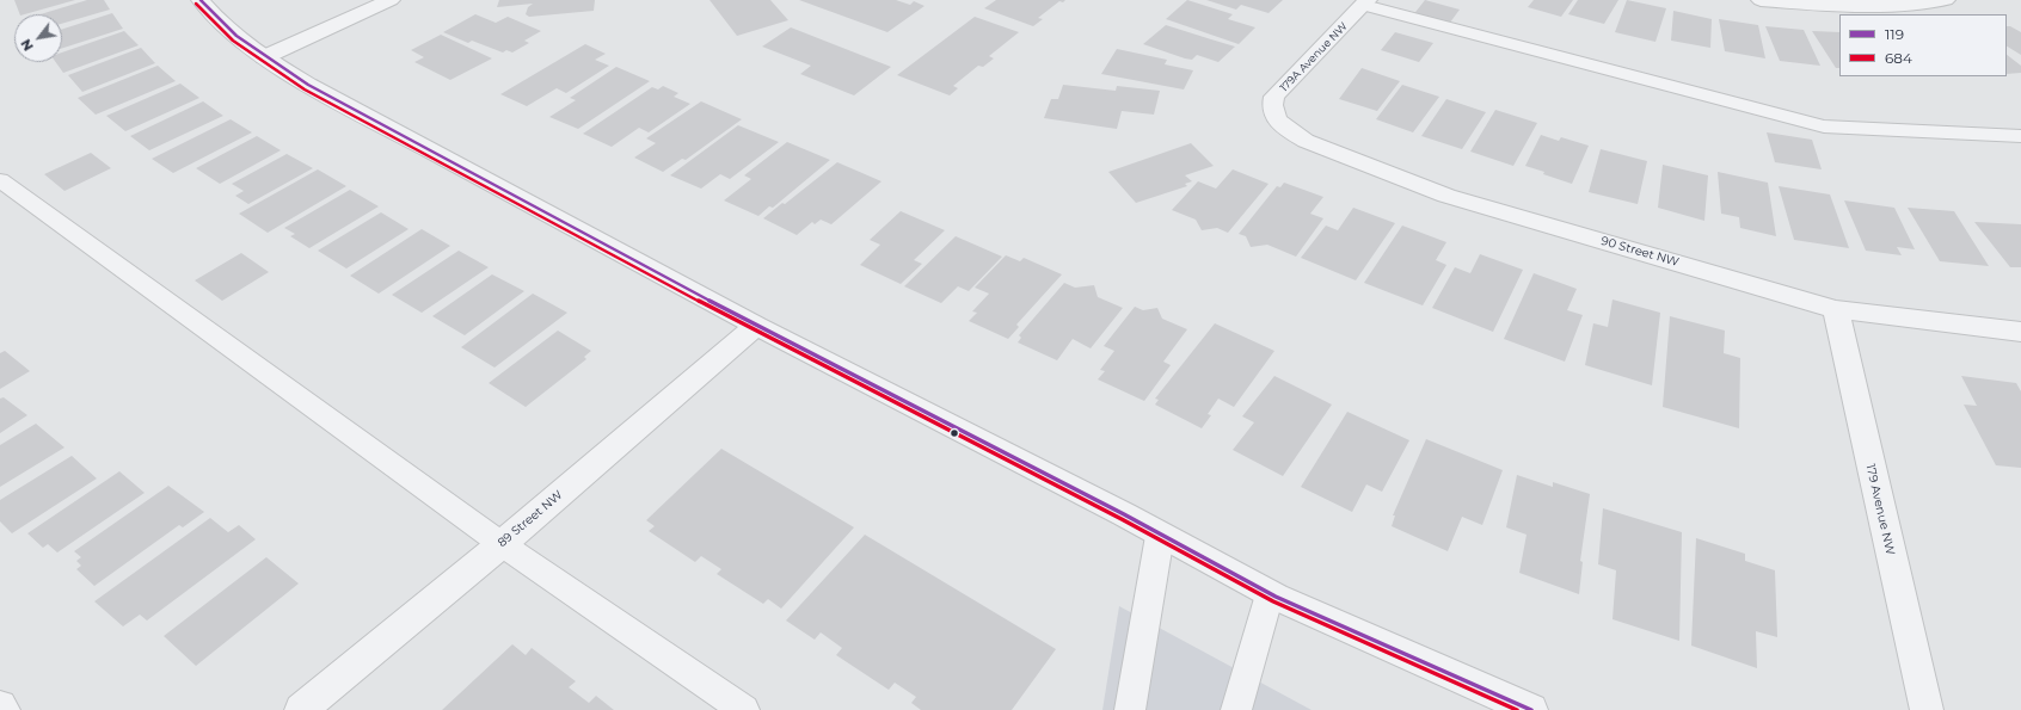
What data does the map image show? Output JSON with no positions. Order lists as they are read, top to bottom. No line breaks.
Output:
{"streets":{"street":["179A Avenue NW","90 Street NW","179 Avenue NW","89 Street NW"]},"crossings":[["179A Avenue NW","90 Street NW"],["90 Street NW","179 Avenue NW"]],"lines":["transit line 119","transit line 684"],"legend":["119","684"],"north":"bottom left"}
